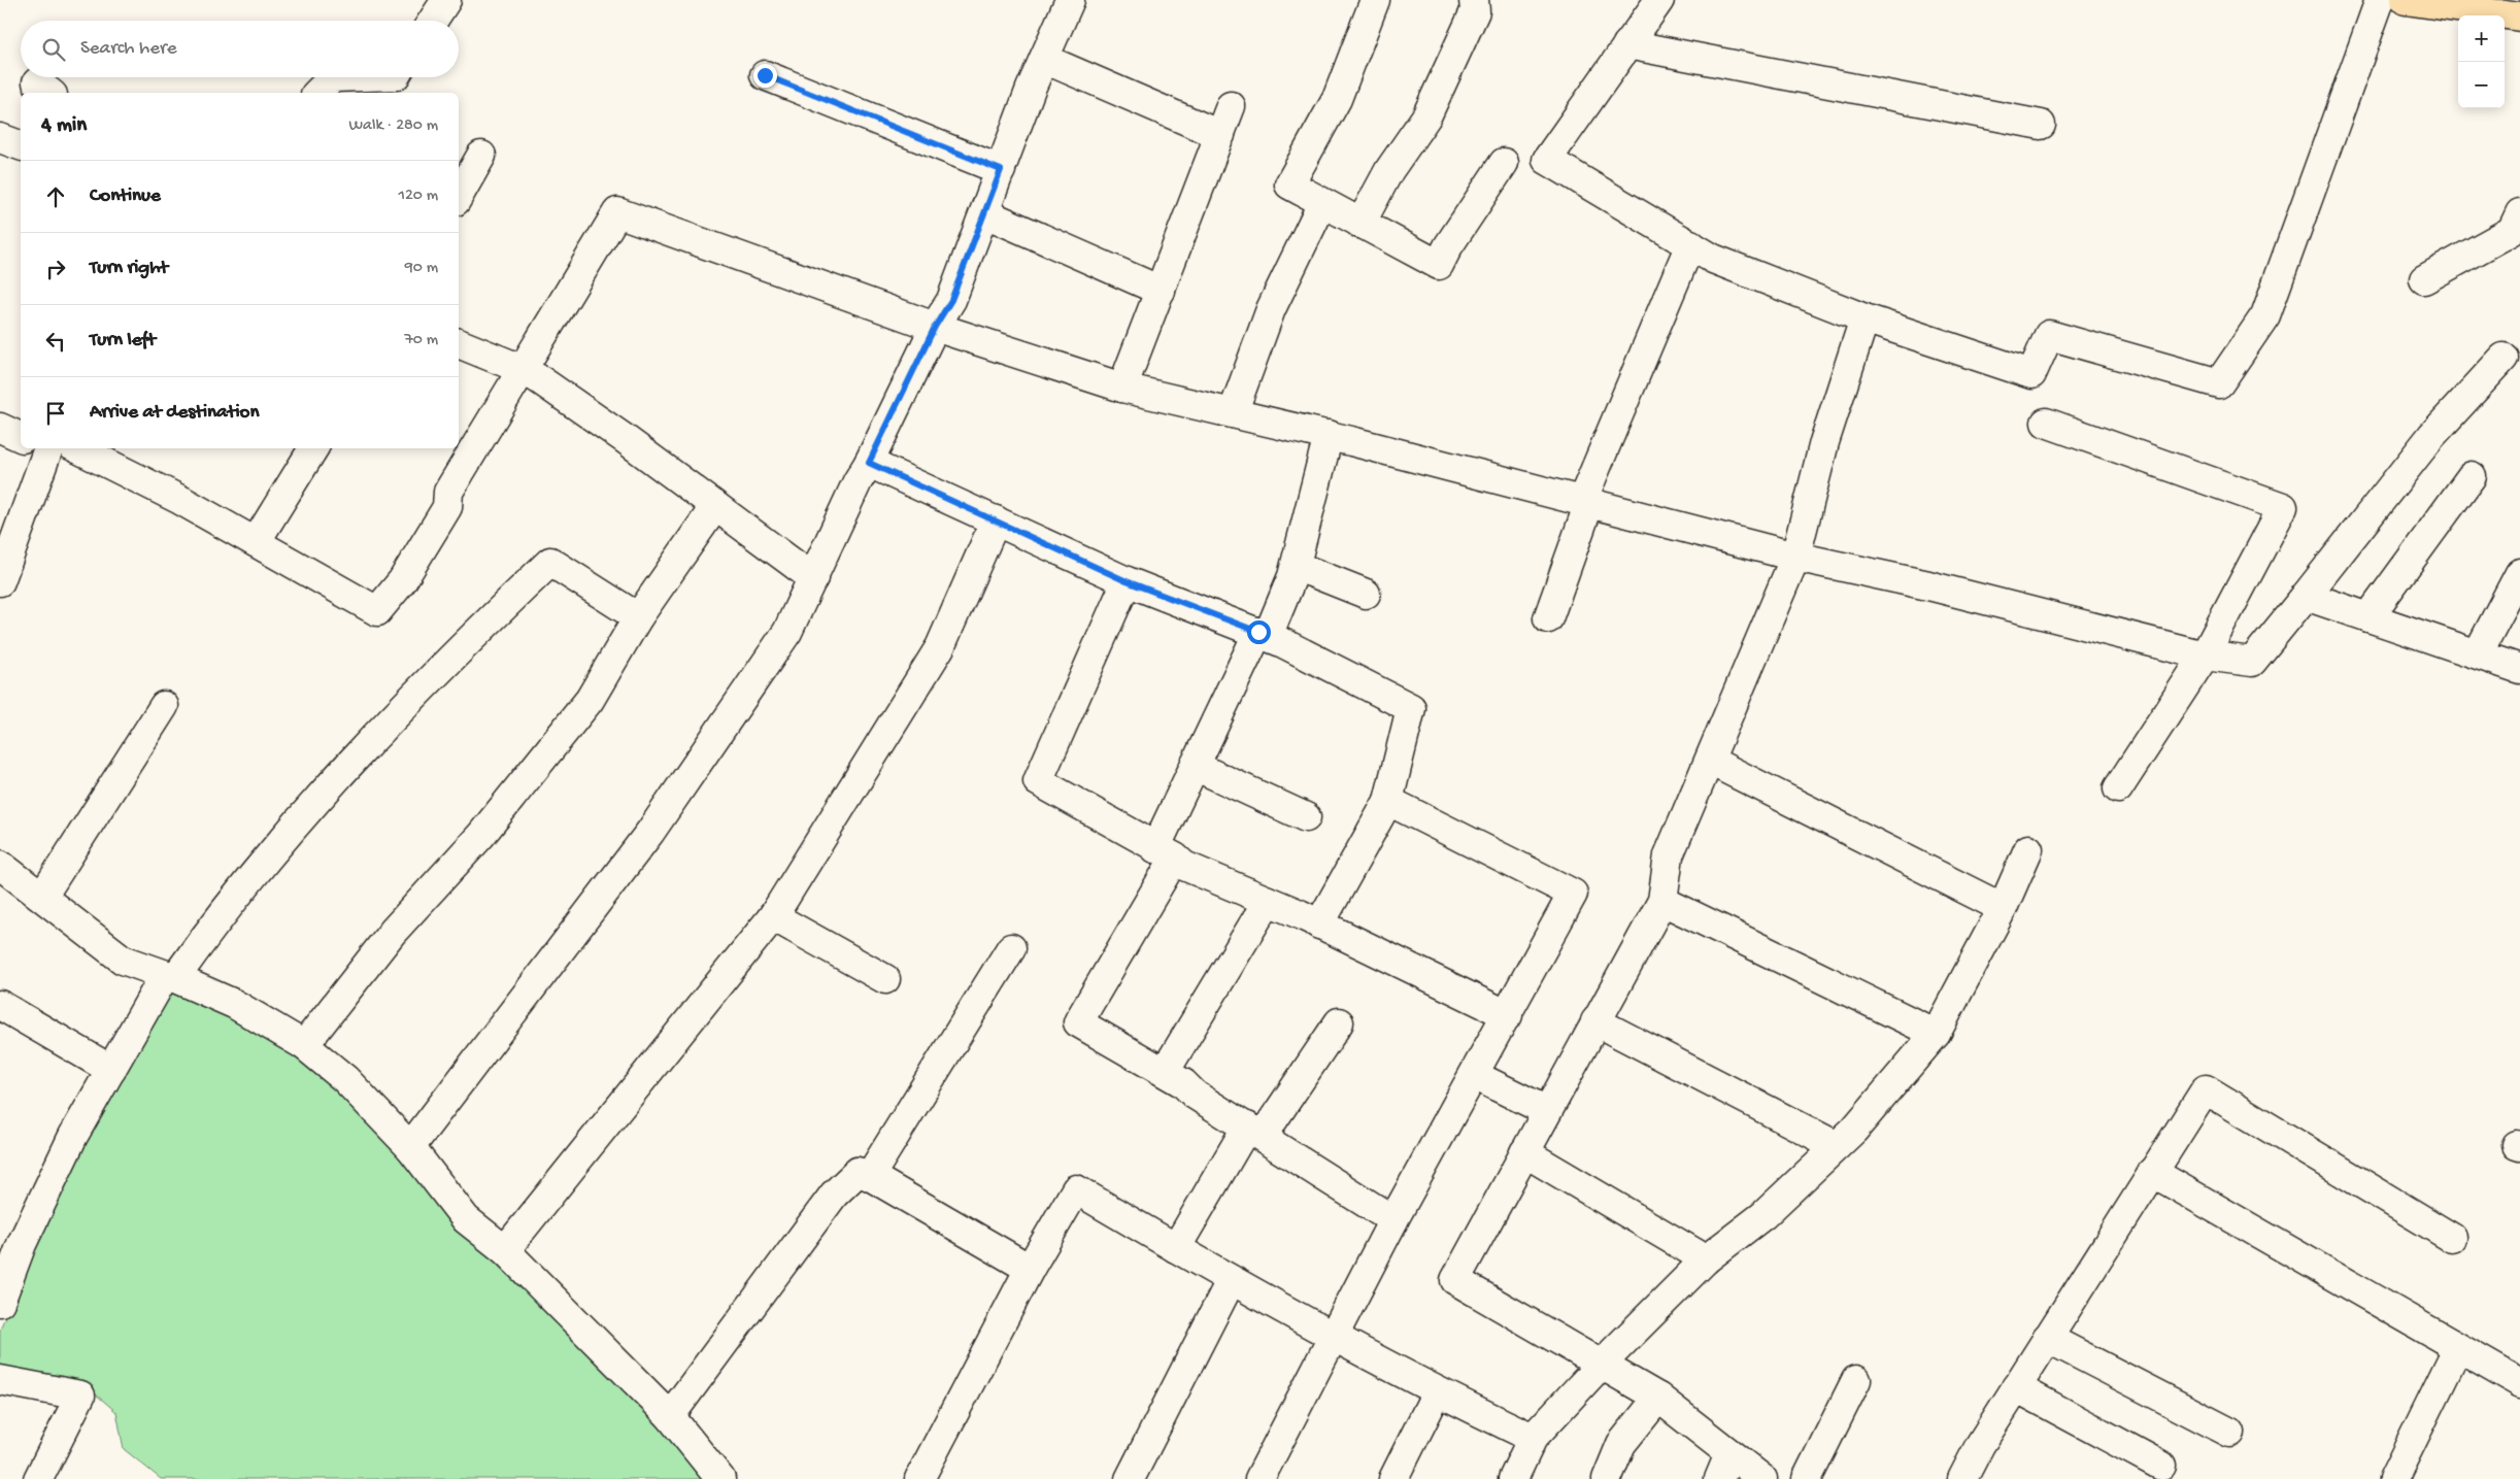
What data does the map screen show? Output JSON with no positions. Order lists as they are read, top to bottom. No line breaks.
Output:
{"page":{"map_buttons":["+","−"],"search":"Search here","heading":["4 min","Walk · 280 m"],"list":[["Continue","120 m"],["Turn right","90 m"],["Turn left","70 m"],"Arrive at destination"]}}
